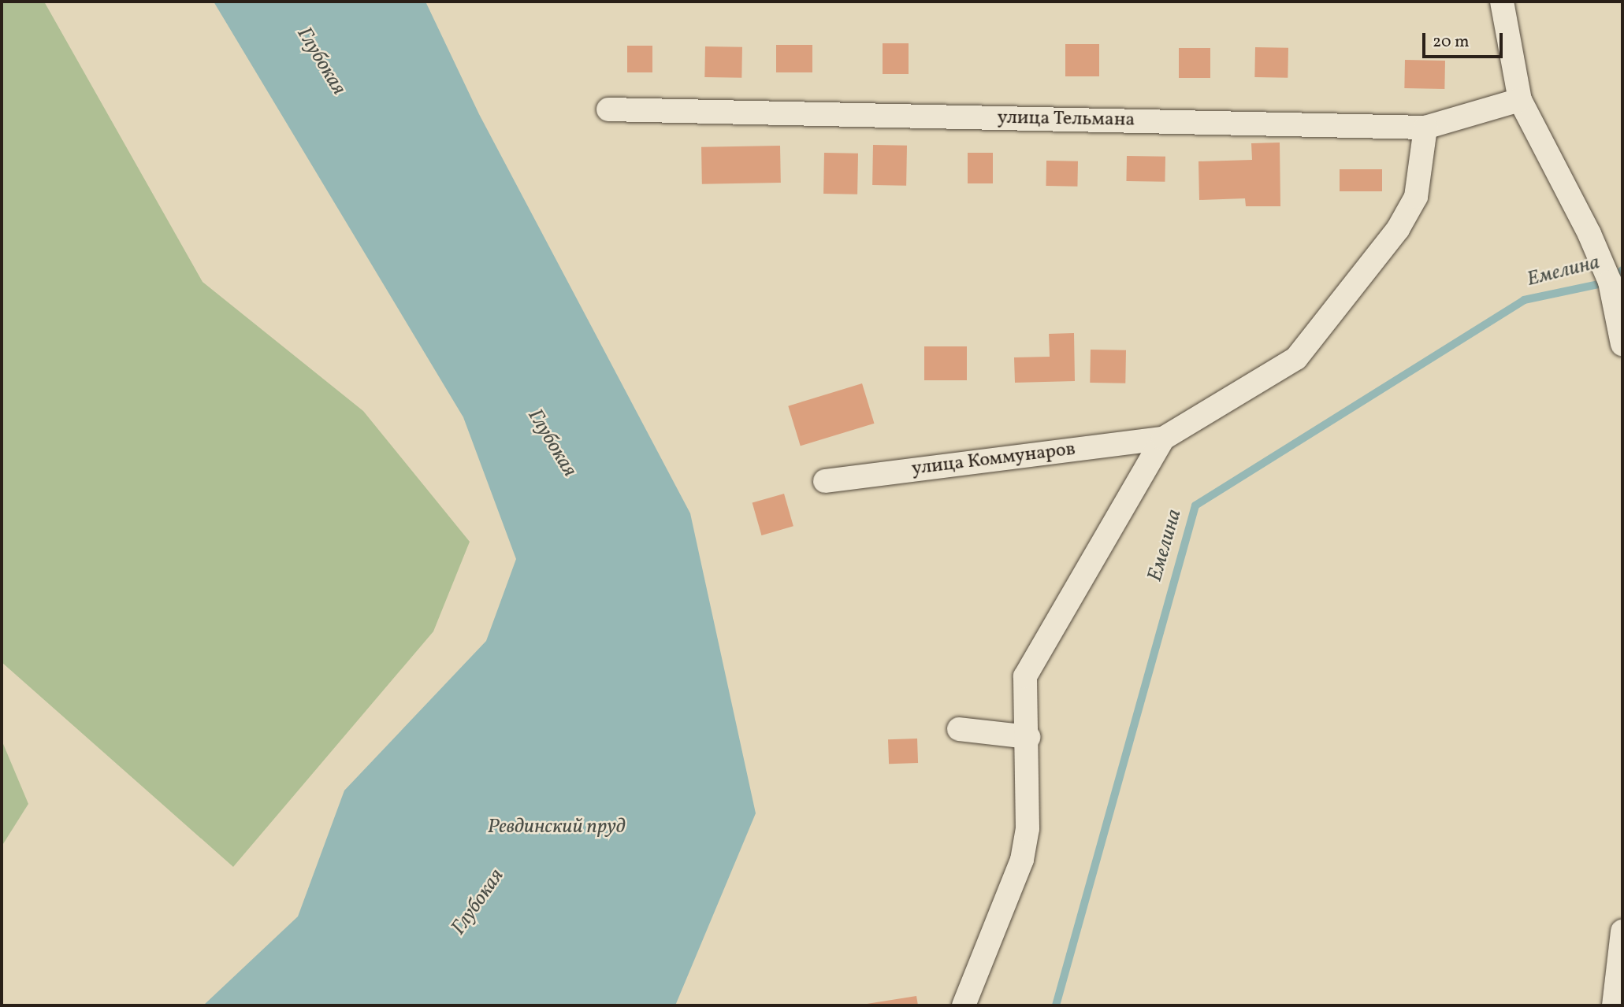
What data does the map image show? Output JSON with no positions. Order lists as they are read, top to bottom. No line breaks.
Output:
{"streets":{"street":["улица Тельмана","улица Коммунаров"]},"water":["Глубокая","Емелина","Ревдинский пруд"],"scale_bar":"20 m"}
